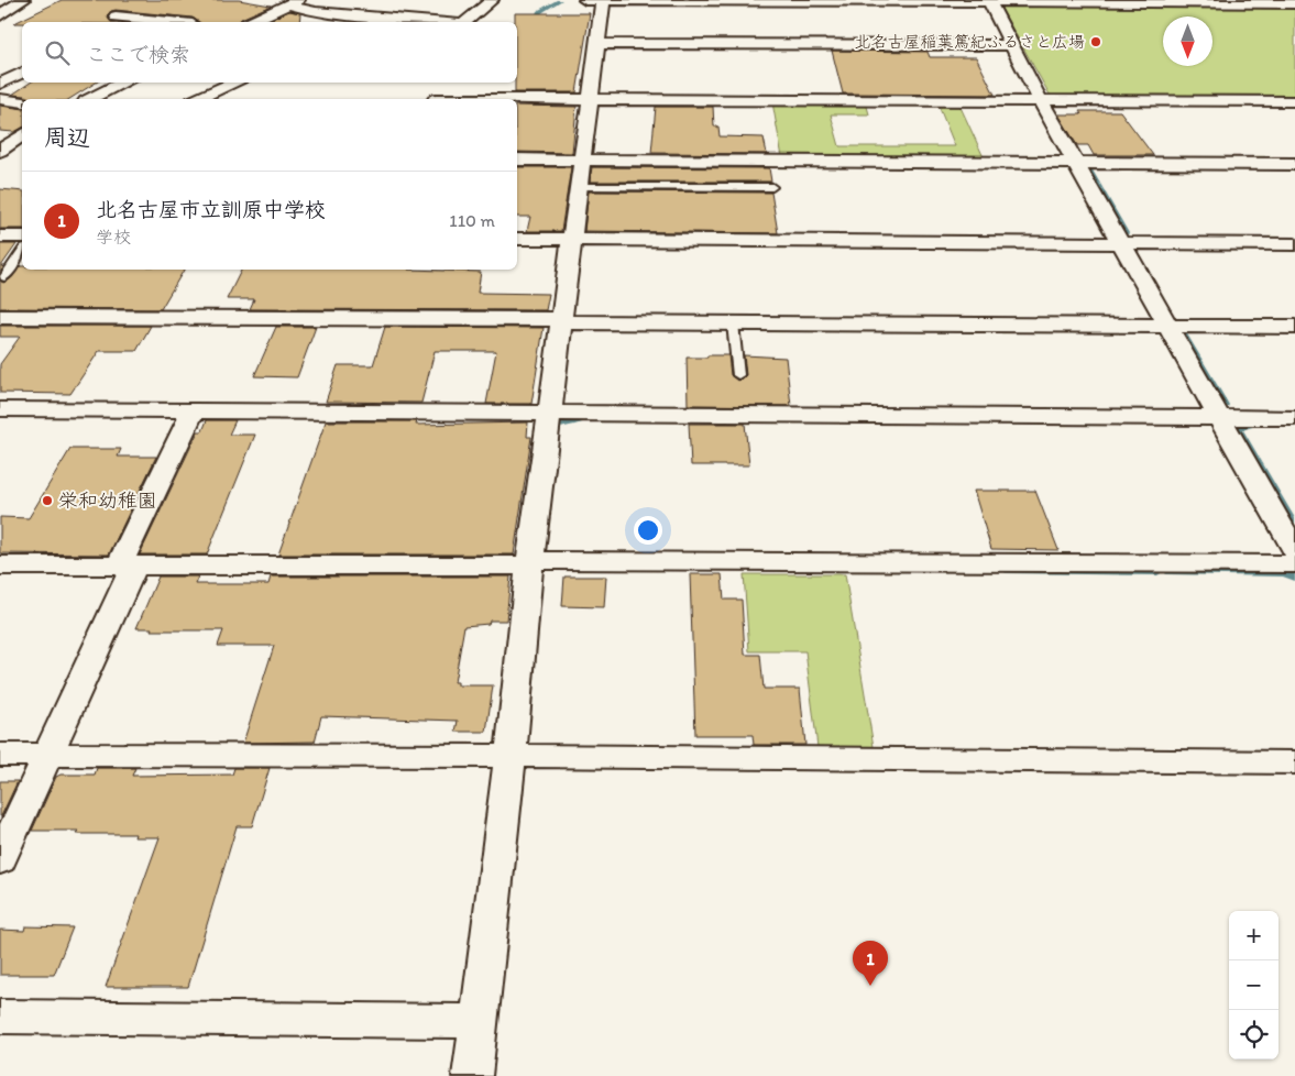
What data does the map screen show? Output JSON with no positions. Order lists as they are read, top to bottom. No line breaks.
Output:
{"places":["北名古屋稲葉篤紀ふるさと広場","栄和幼稚園"],"north":"bottom","page":{"search":"ここで検索","heading":"周辺","list":[{"mark":"1","name":"北名古屋市立訓原中学校","note":"学校","value":"110 m"}],"map_buttons":["+","−"],"pins":"1"}}
